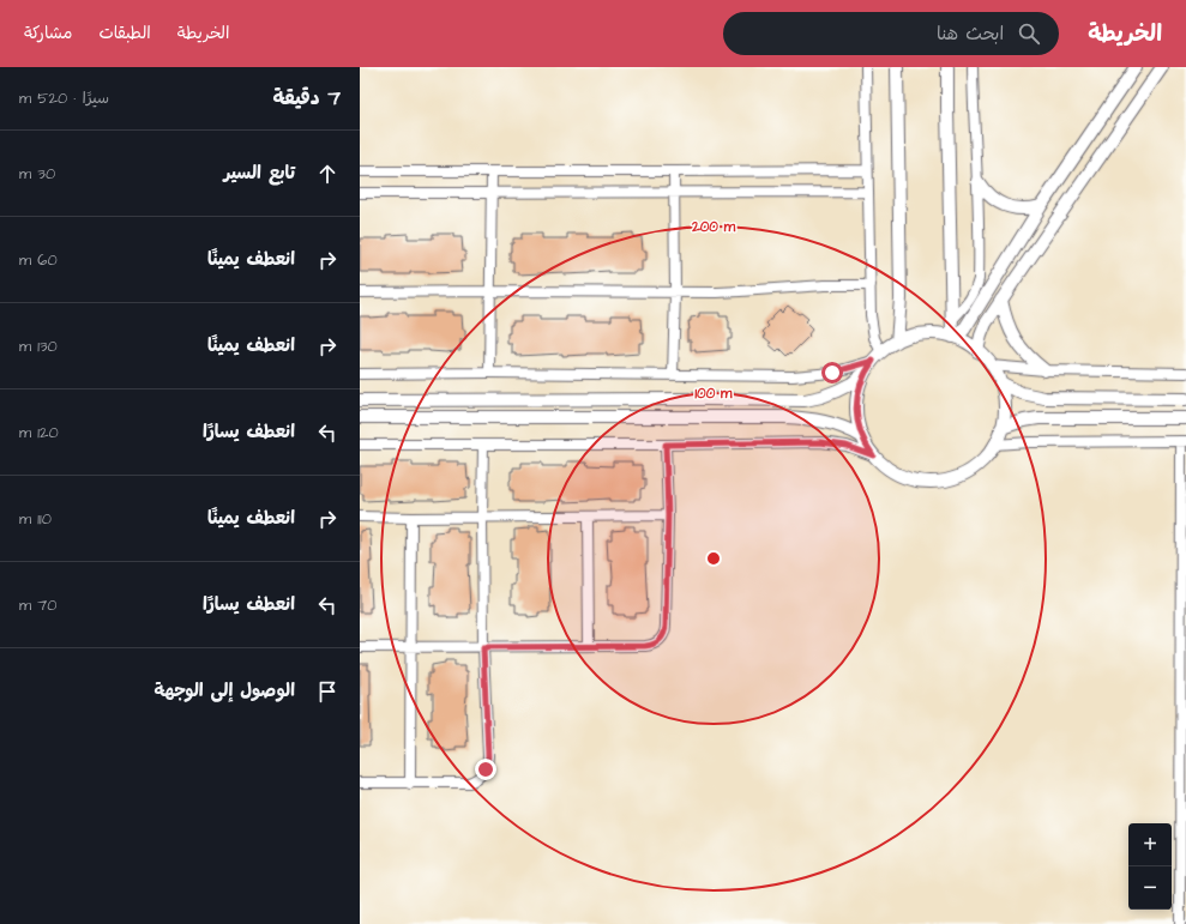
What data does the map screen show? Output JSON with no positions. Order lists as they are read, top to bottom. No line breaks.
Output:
{"page":{"header":"الخريطة","search":"ابحث هنا","nav":["الخريطة","الطبقات","مشاركة"],"heading":["7 دقيقة","سيرًا · 520 m"],"list":[["تابع السير","30 m"],["انعطف يمينًا","60 m"],["انعطف يمينًا","130 m"],["انعطف يسارًا","120 m"],["انعطف يمينًا","110 m"],["انعطف يسارًا","70 m"],"الوصول إلى الوجهة"],"map_buttons":["+","−"]},"rings":["200 m","100 m"]}
